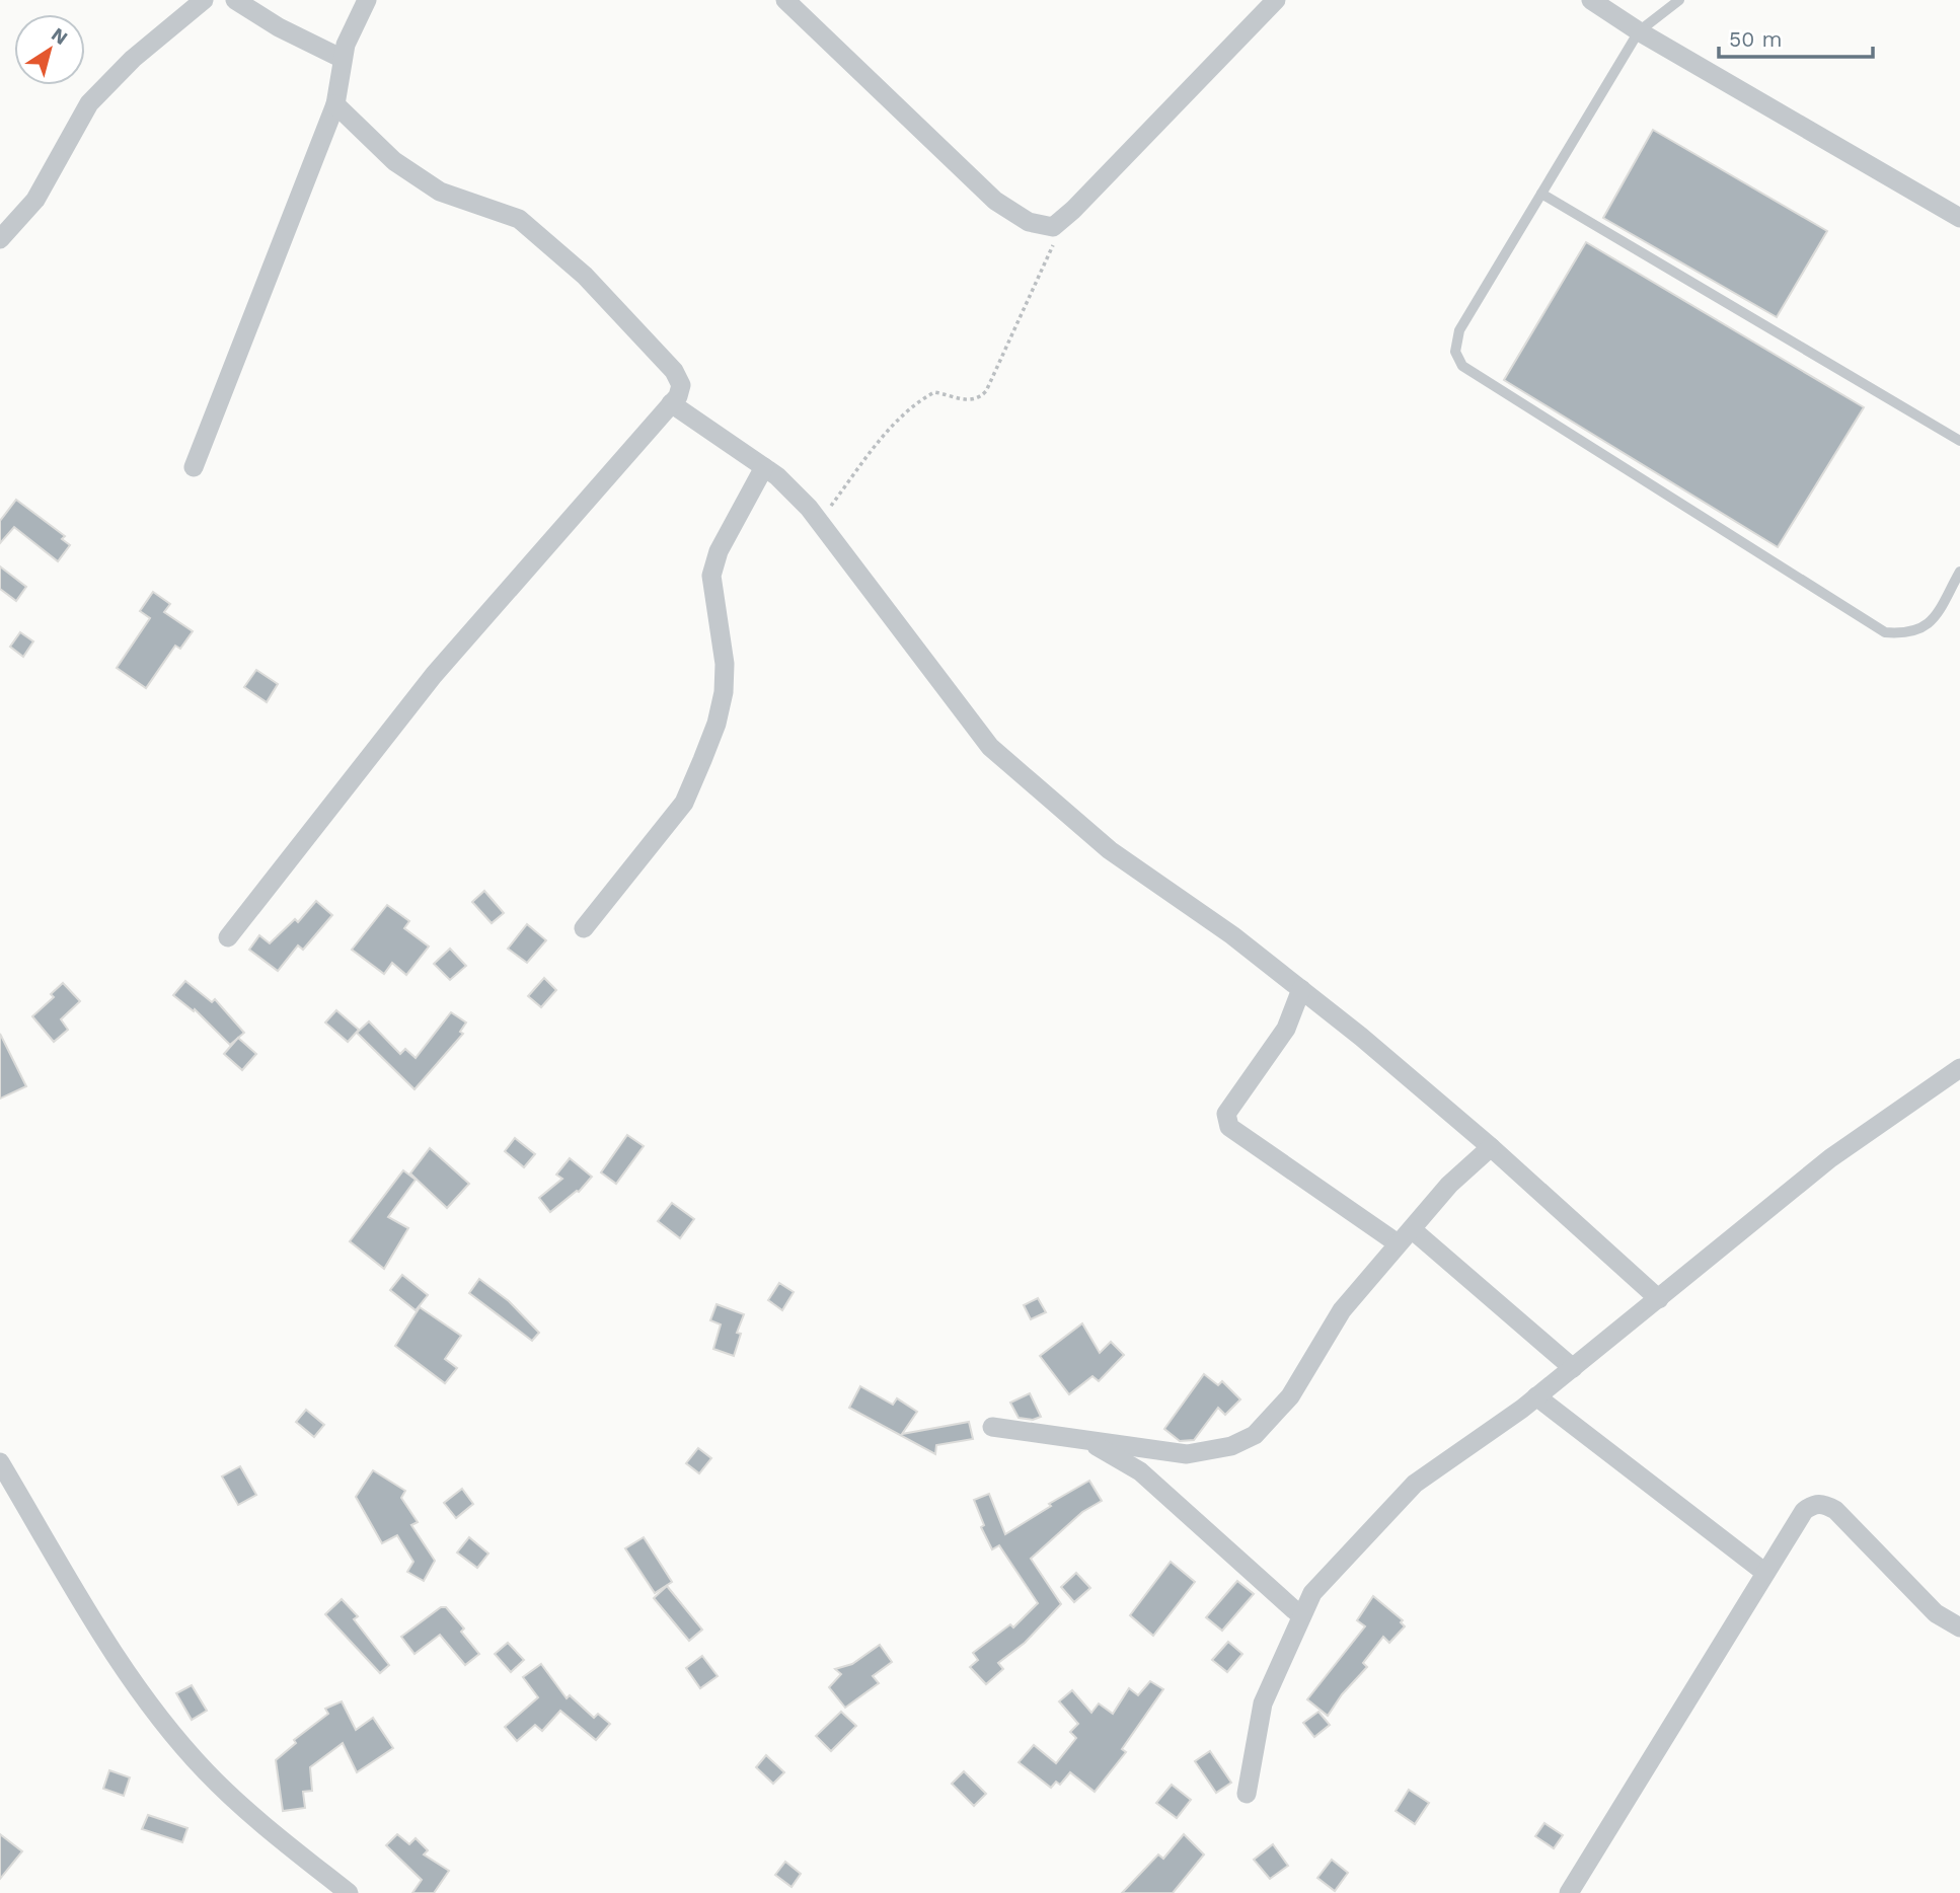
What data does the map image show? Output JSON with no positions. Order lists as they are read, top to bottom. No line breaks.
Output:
{"scale_bar":"50 m","north":"top right"}
